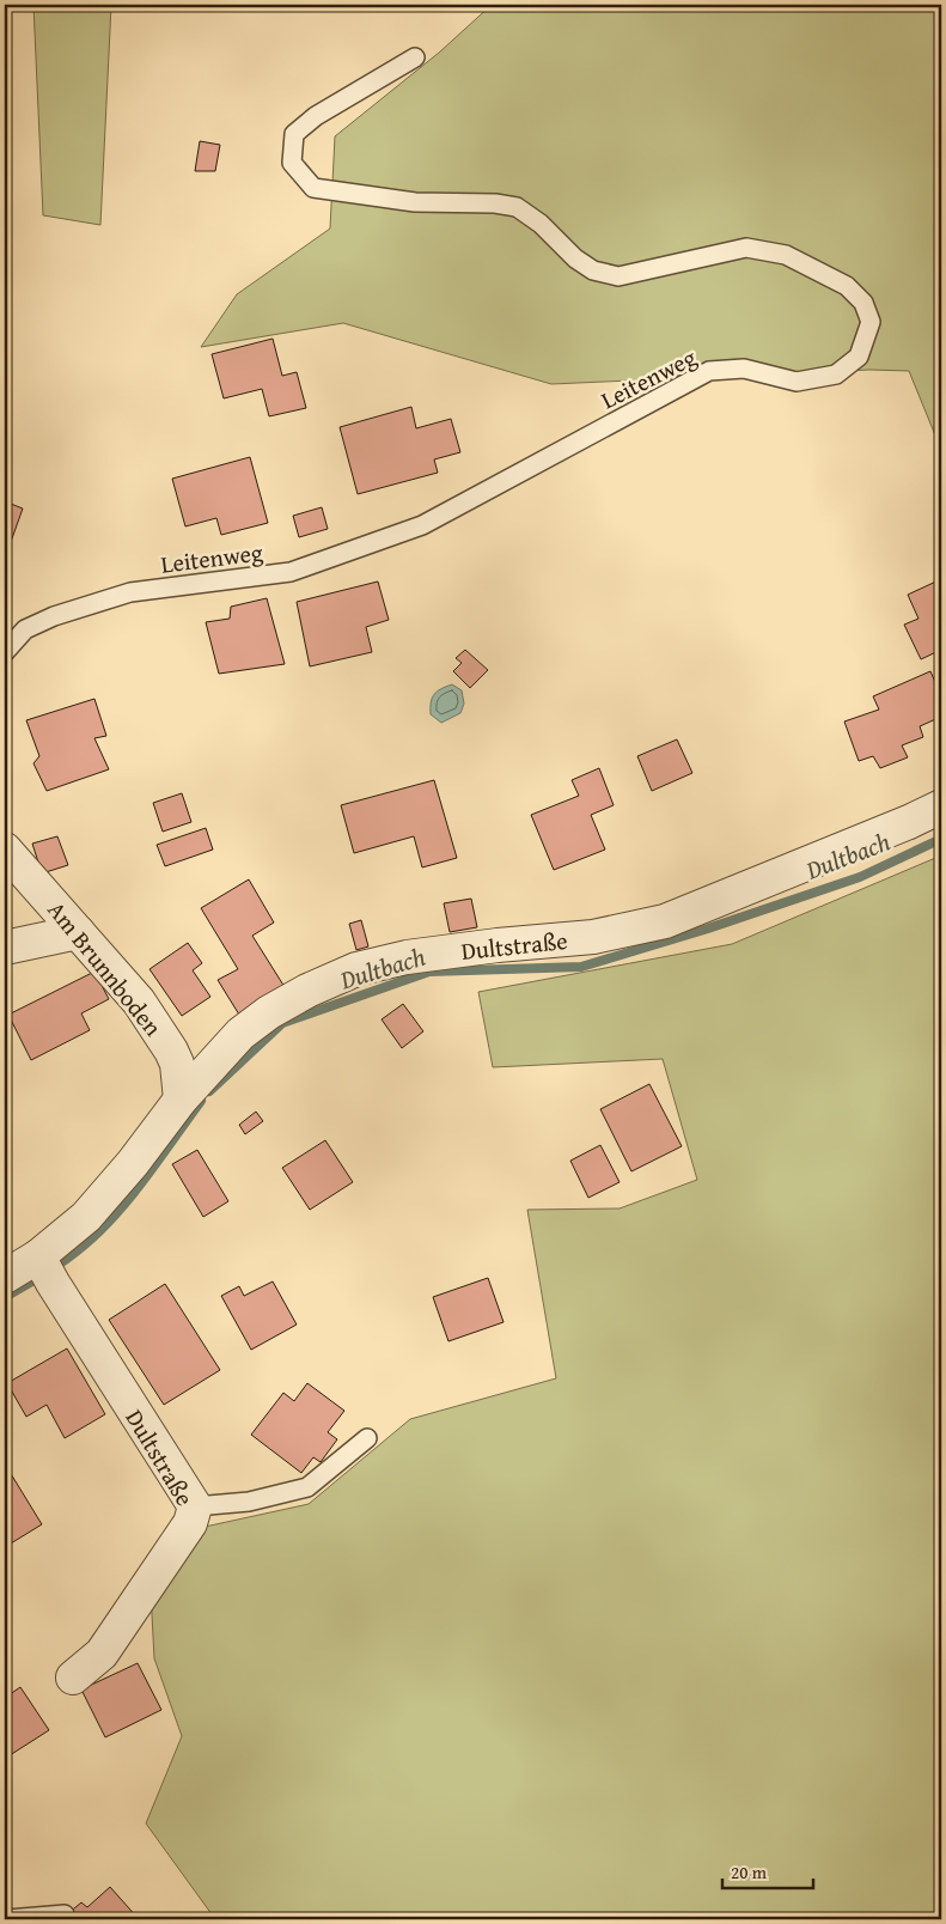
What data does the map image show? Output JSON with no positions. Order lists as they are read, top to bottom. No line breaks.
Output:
{"streets":{"street":["Dultstraße","Am Brunnboden"],"lane":["Leitenweg"]},"crossings":[["Dultstraße","Am Brunnboden"]],"water":["Dultbach"],"scale_bar":"20 m"}
